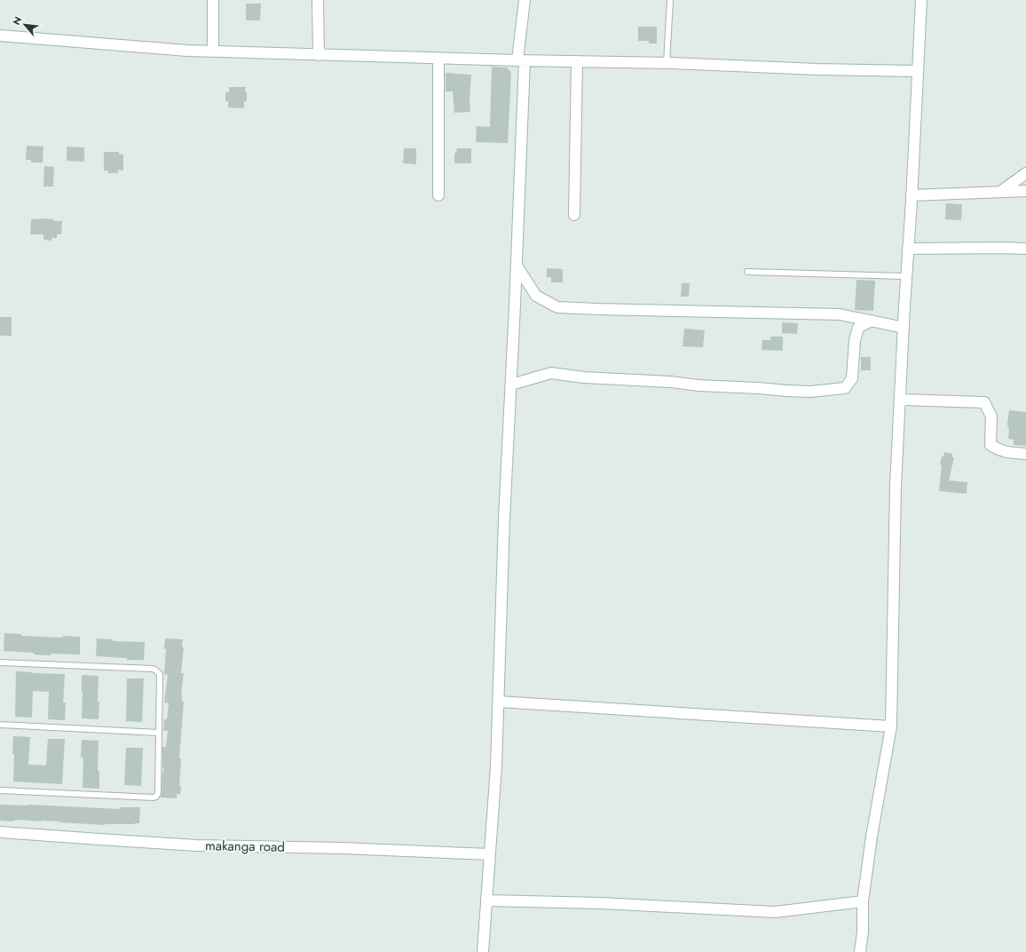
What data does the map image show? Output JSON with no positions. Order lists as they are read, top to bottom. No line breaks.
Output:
{"streets":{"street":["makanga road"]},"north":"top left"}
